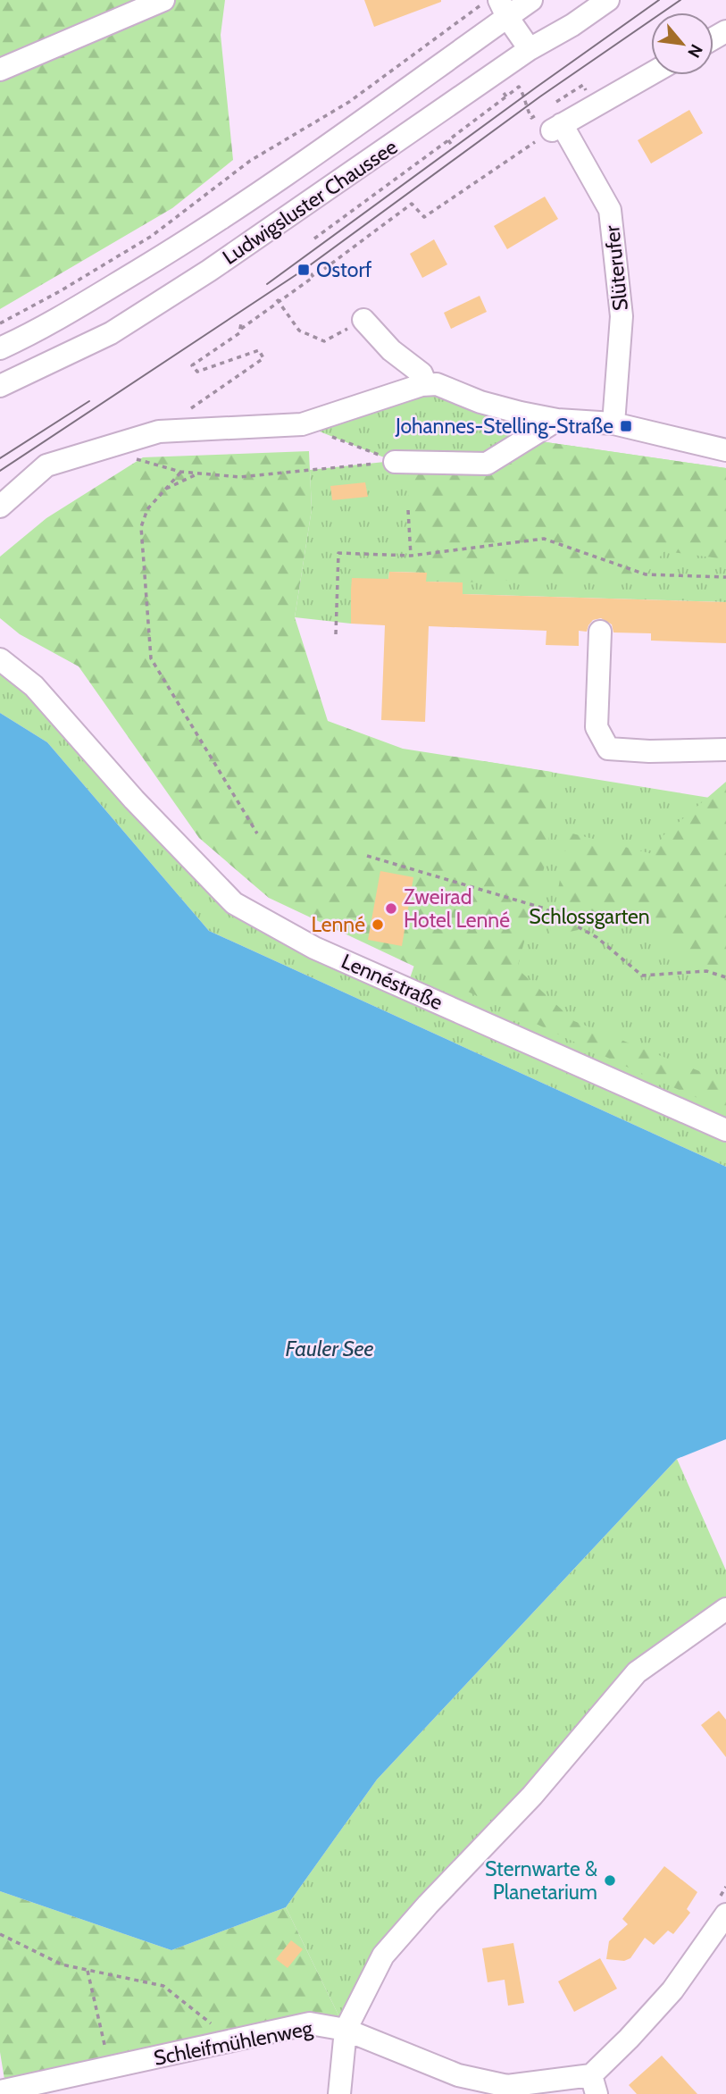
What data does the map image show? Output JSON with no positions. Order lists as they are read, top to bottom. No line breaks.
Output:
{"streets":{"street":["Ludwigsluster Chaussee","Slüterufer","Lennéstraße","Schleifmühlenweg"]},"water":["Fauler See"],"parks":["Schlossgarten"],"places":{"transit":["Ostorf","Johannes-Stelling-Straße"],"other":["Zweirad Hotel Lenné","Lenné","Sternwarte & Planetarium"]},"north":"bottom right"}
